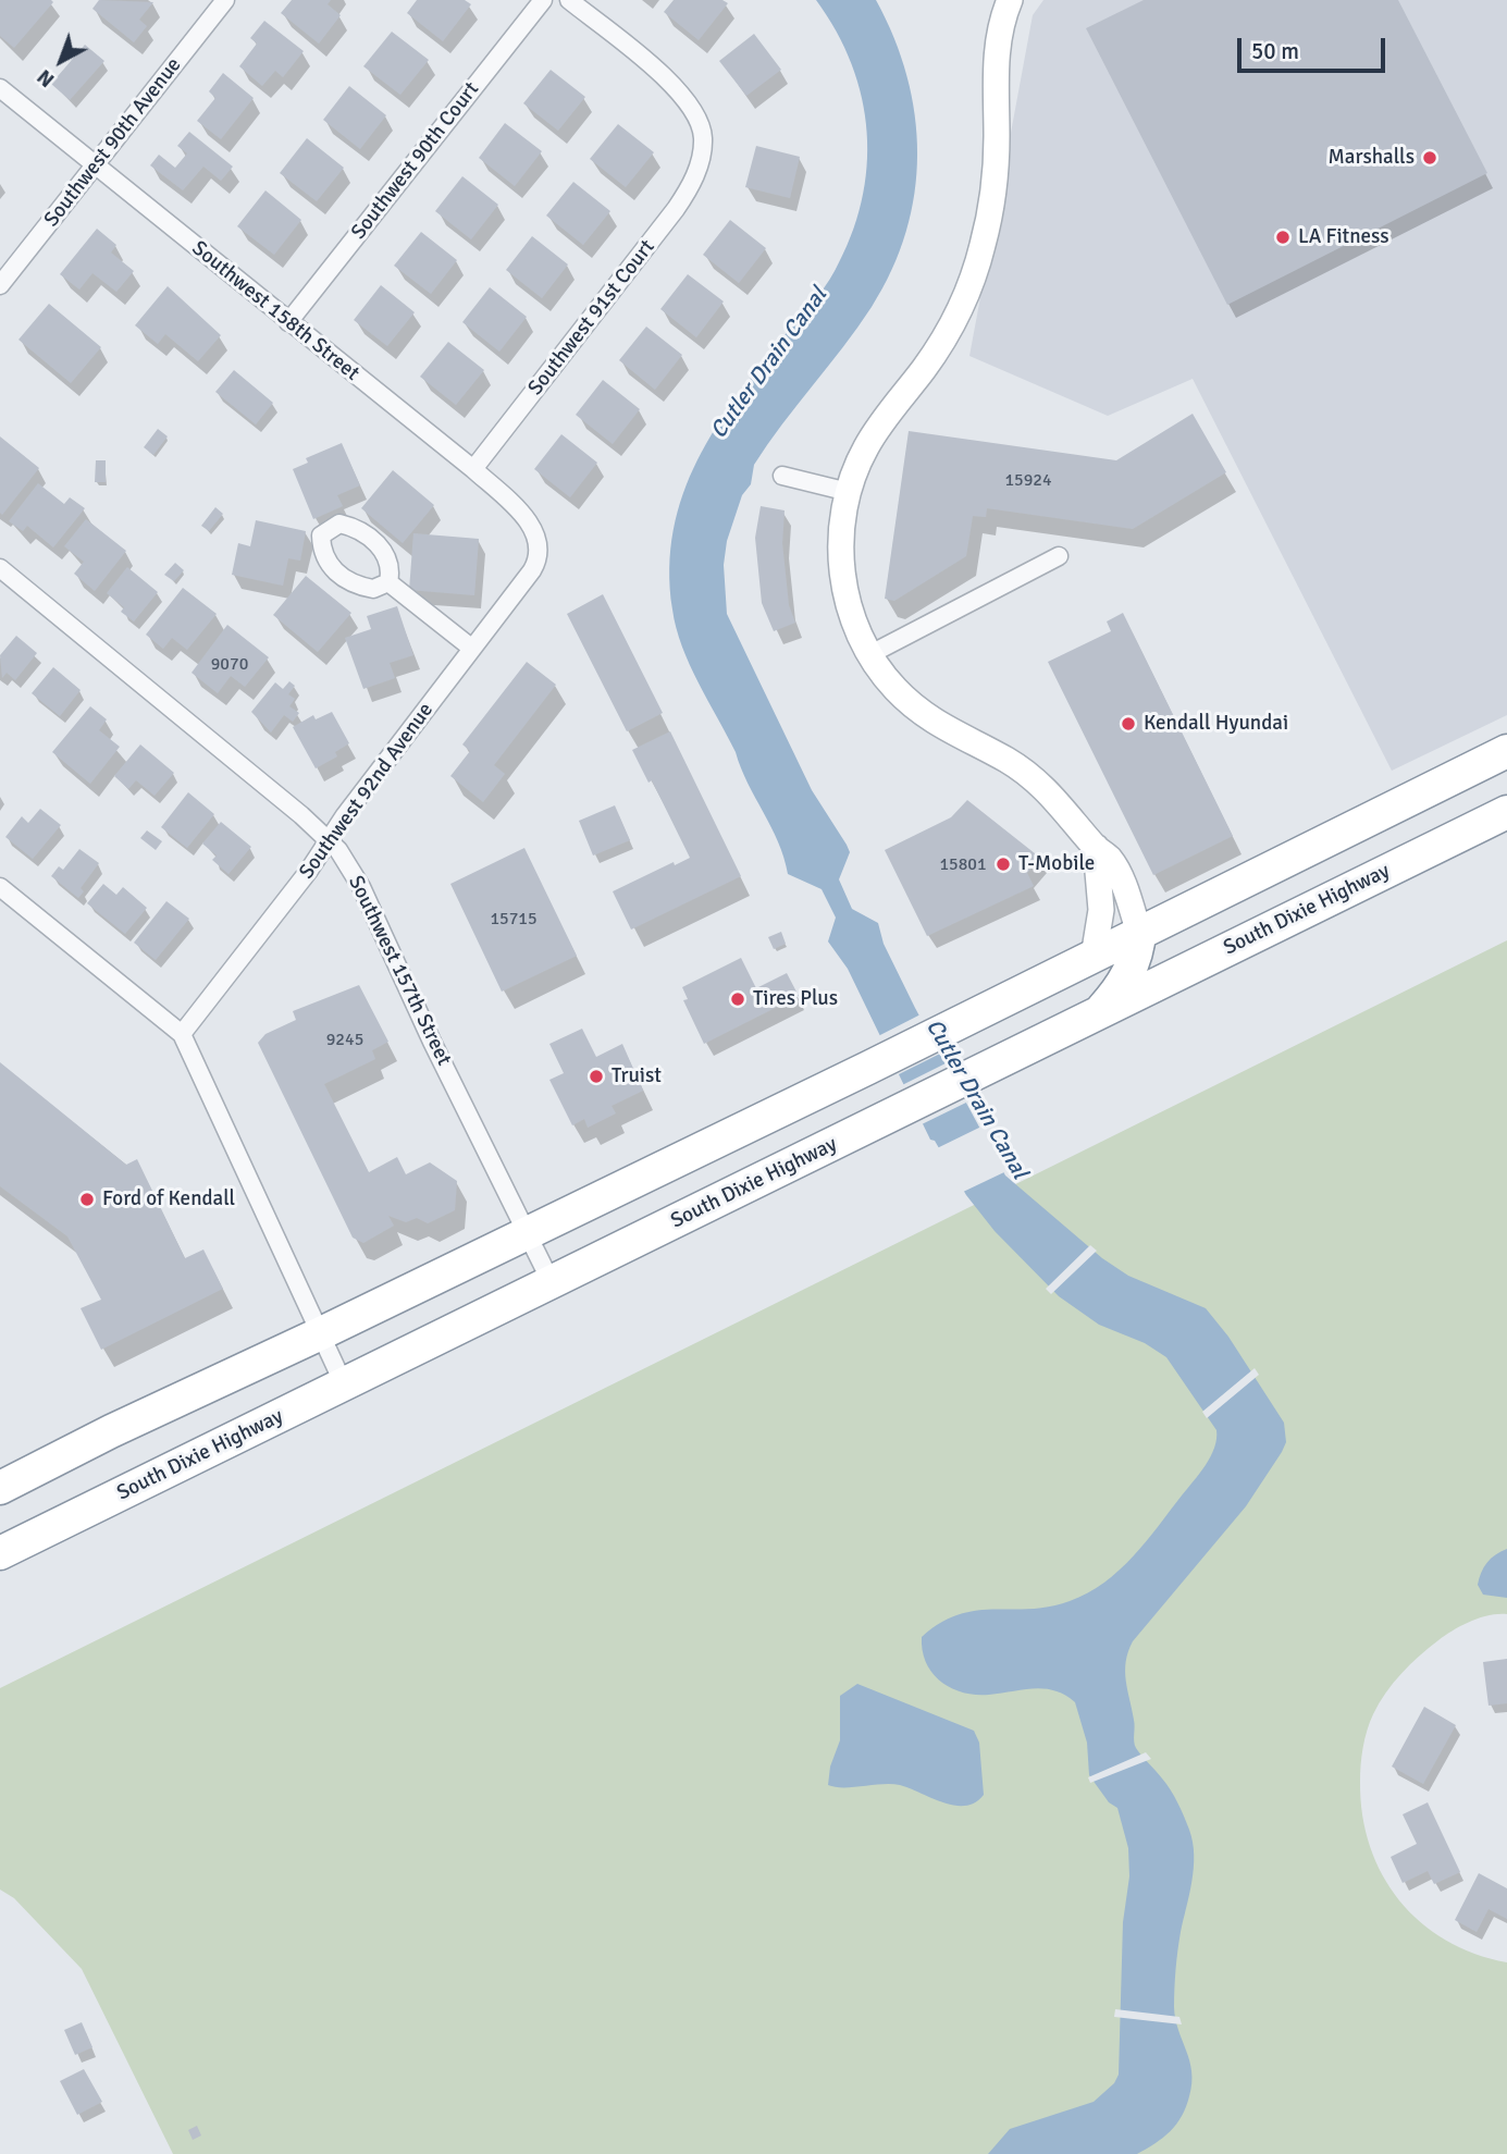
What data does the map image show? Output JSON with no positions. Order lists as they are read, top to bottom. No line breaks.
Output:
{"streets":{"highway":["South Dixie Highway"],"street":["Southwest 90th Avenue","Southwest 90th Court","Southwest 158th Street","Southwest 91st Court","Southwest 92nd Avenue","Southwest 157th Street"]},"crossings":[["Southwest 90th Avenue","Southwest 158th Street"],["Southwest 90th Court","Southwest 158th Street"],["Southwest 158th Street","Southwest 91st Court"],["Southwest 158th Street","Southwest 92nd Avenue"],["Southwest 92nd Avenue","Southwest 157th Street"],["South Dixie Highway","Southwest 157th Street"]],"water":["Cutler Drain Canal"],"places":["Marshalls","LA Fitness","Kendall Hyundai","T-Mobile","Tires Plus","Truist","Ford of Kendall"],"house_numbers":["15924","9070","15801","15715","9245"],"scale_bar":"50 m","north":"bottom left"}
